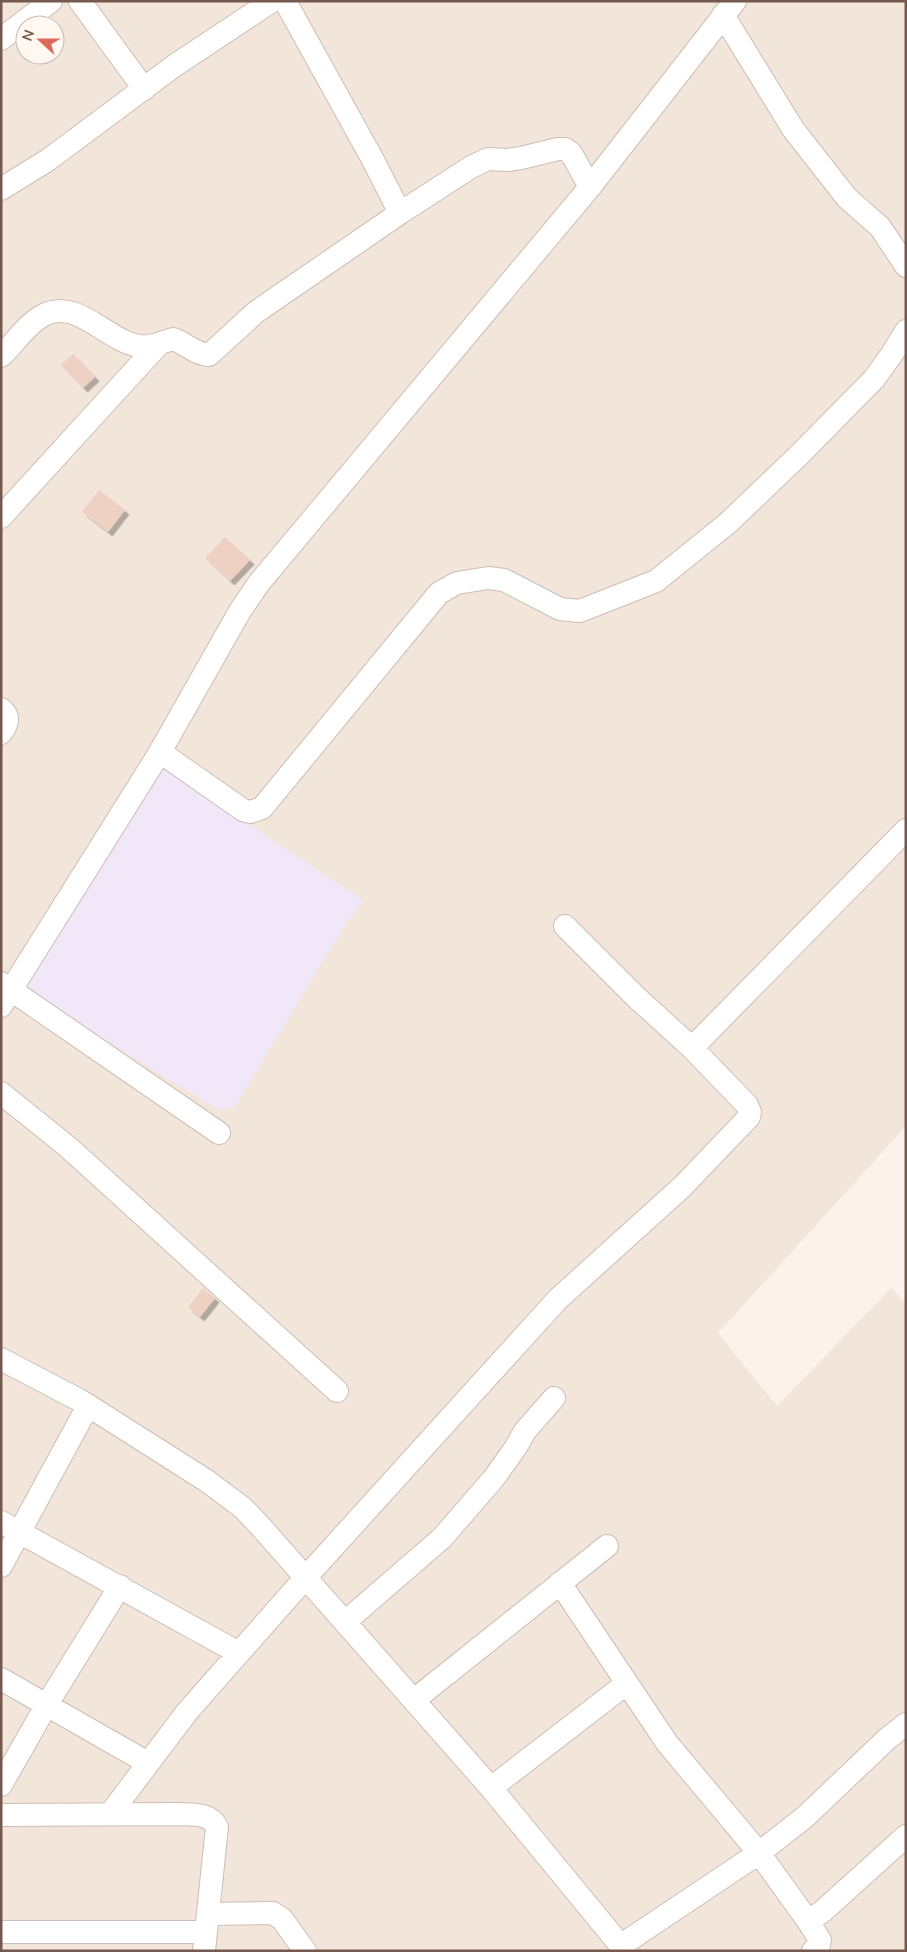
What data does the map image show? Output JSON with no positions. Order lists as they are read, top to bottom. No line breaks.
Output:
{"north":"left"}
